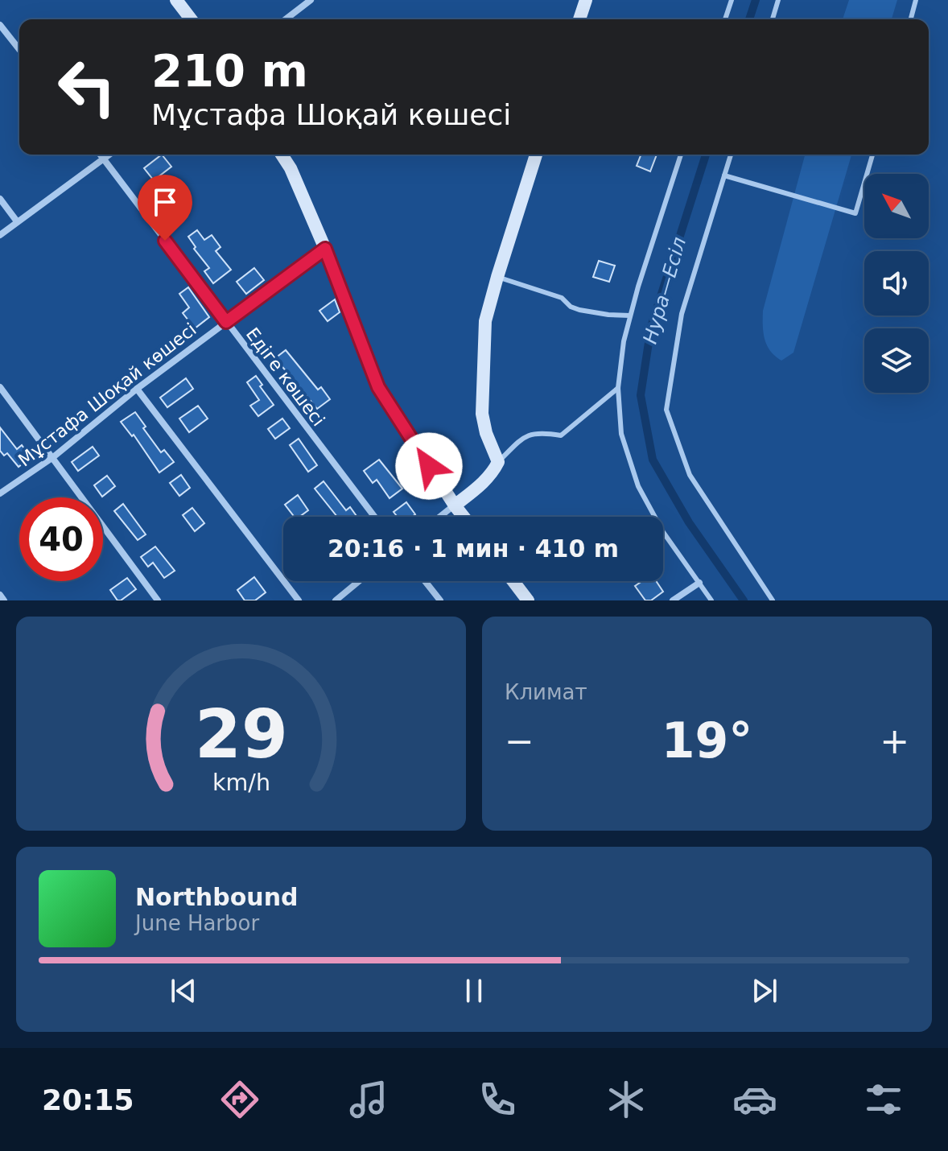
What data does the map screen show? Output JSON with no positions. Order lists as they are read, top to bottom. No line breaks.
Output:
{"streets":{"street":["Едіге көшесі","Мұстафа Шоқай көшесі"]},"crossings":[["Едіге көшесі","Мұстафа Шоқай көшесі"]],"water":["Нура—Есіл"],"north":"top left","page":{"turn":["210 m","Мұстафа Шоқай көшесі"],"limit":"40","trip":"20:16 · 1 мин · 410 m","tile":"Климат","heat":["−","19°","+"],"song":["Northbound","June Harbor"],"tabs":"20:15","gauge":["29","km/h"]}}
